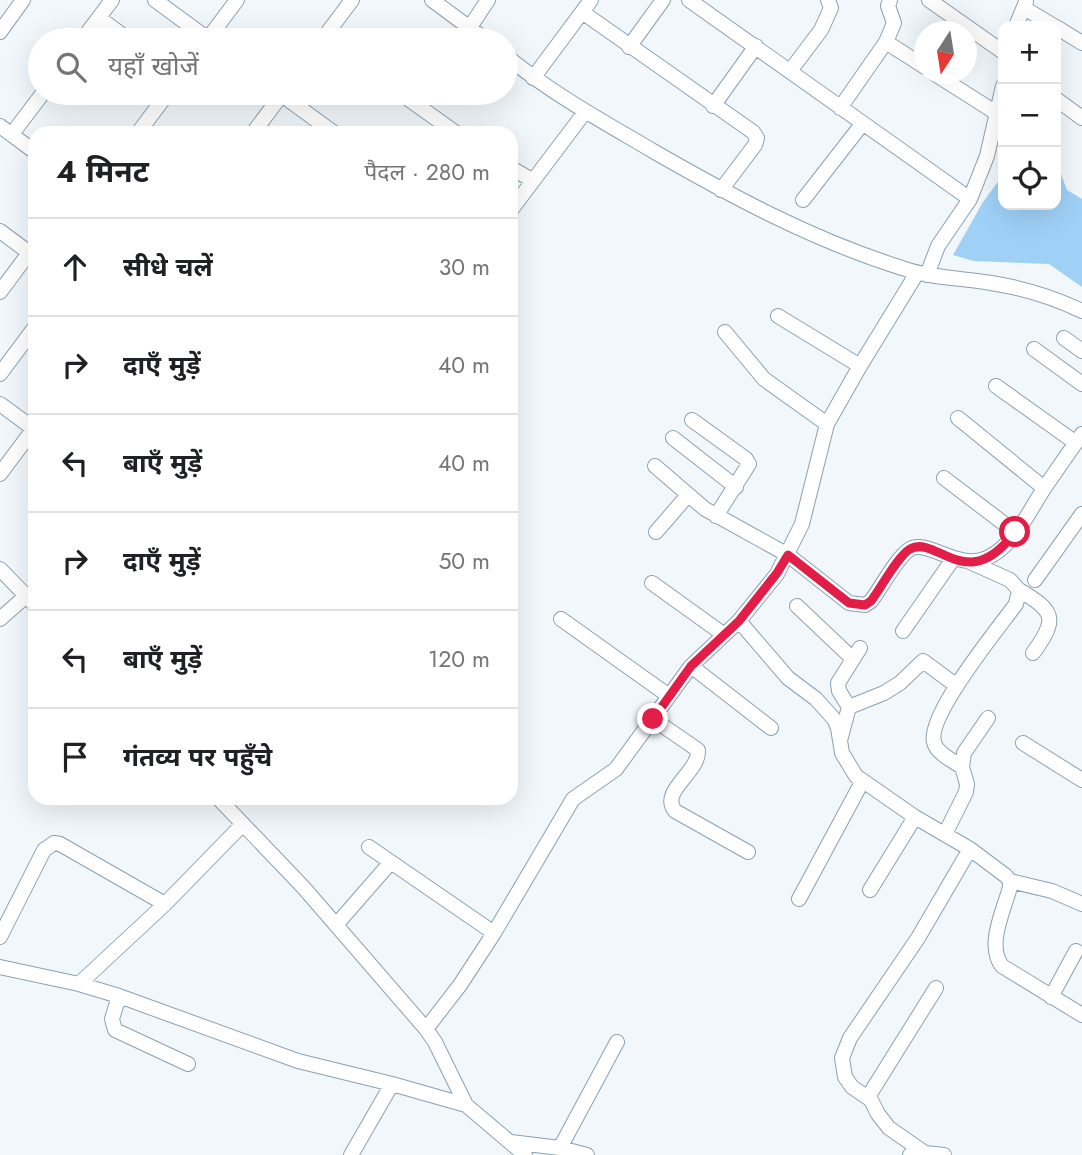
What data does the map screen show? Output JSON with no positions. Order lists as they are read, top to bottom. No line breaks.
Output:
{"north":"bottom","page":{"map_buttons":["+","−"],"search":"यहाँ खोजें","heading":["4 मिनट","पैदल · 280 m"],"list":[["सीधे चलें","30 m"],["दाएँ मुड़ें","40 m"],["बाएँ मुड़ें","40 m"],["दाएँ मुड़ें","50 m"],["बाएँ मुड़ें","120 m"],"गंतव्य पर पहुँचे"]}}
